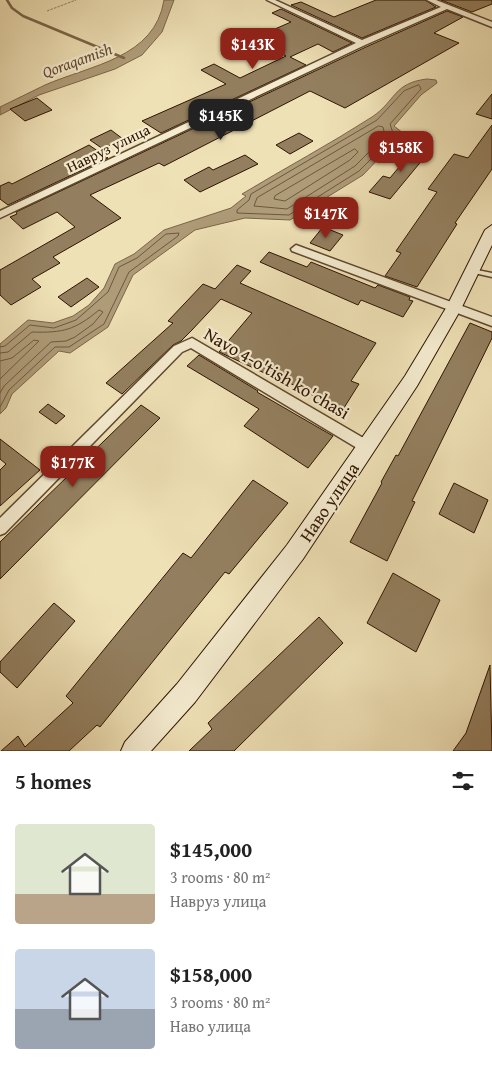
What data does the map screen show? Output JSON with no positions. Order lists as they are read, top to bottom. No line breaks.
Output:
{"streets":{"street":["Навруз улица","Navo 4-o'tish ko'chasi","Наво улица"]},"crossings":[["Navo 4-o'tish ko'chasi","Наво улица"]],"water":["Qoraqamish"],"page":{"price":["$143K","$145K","$158K","$147K","$177K"],"heading":"5 homes","list":[{"name":"$145,000","note":"3 rooms · 80 m² · Навруз улица"},{"name":"$158,000","note":"3 rooms · 80 m² · Наво улица"}]}}
